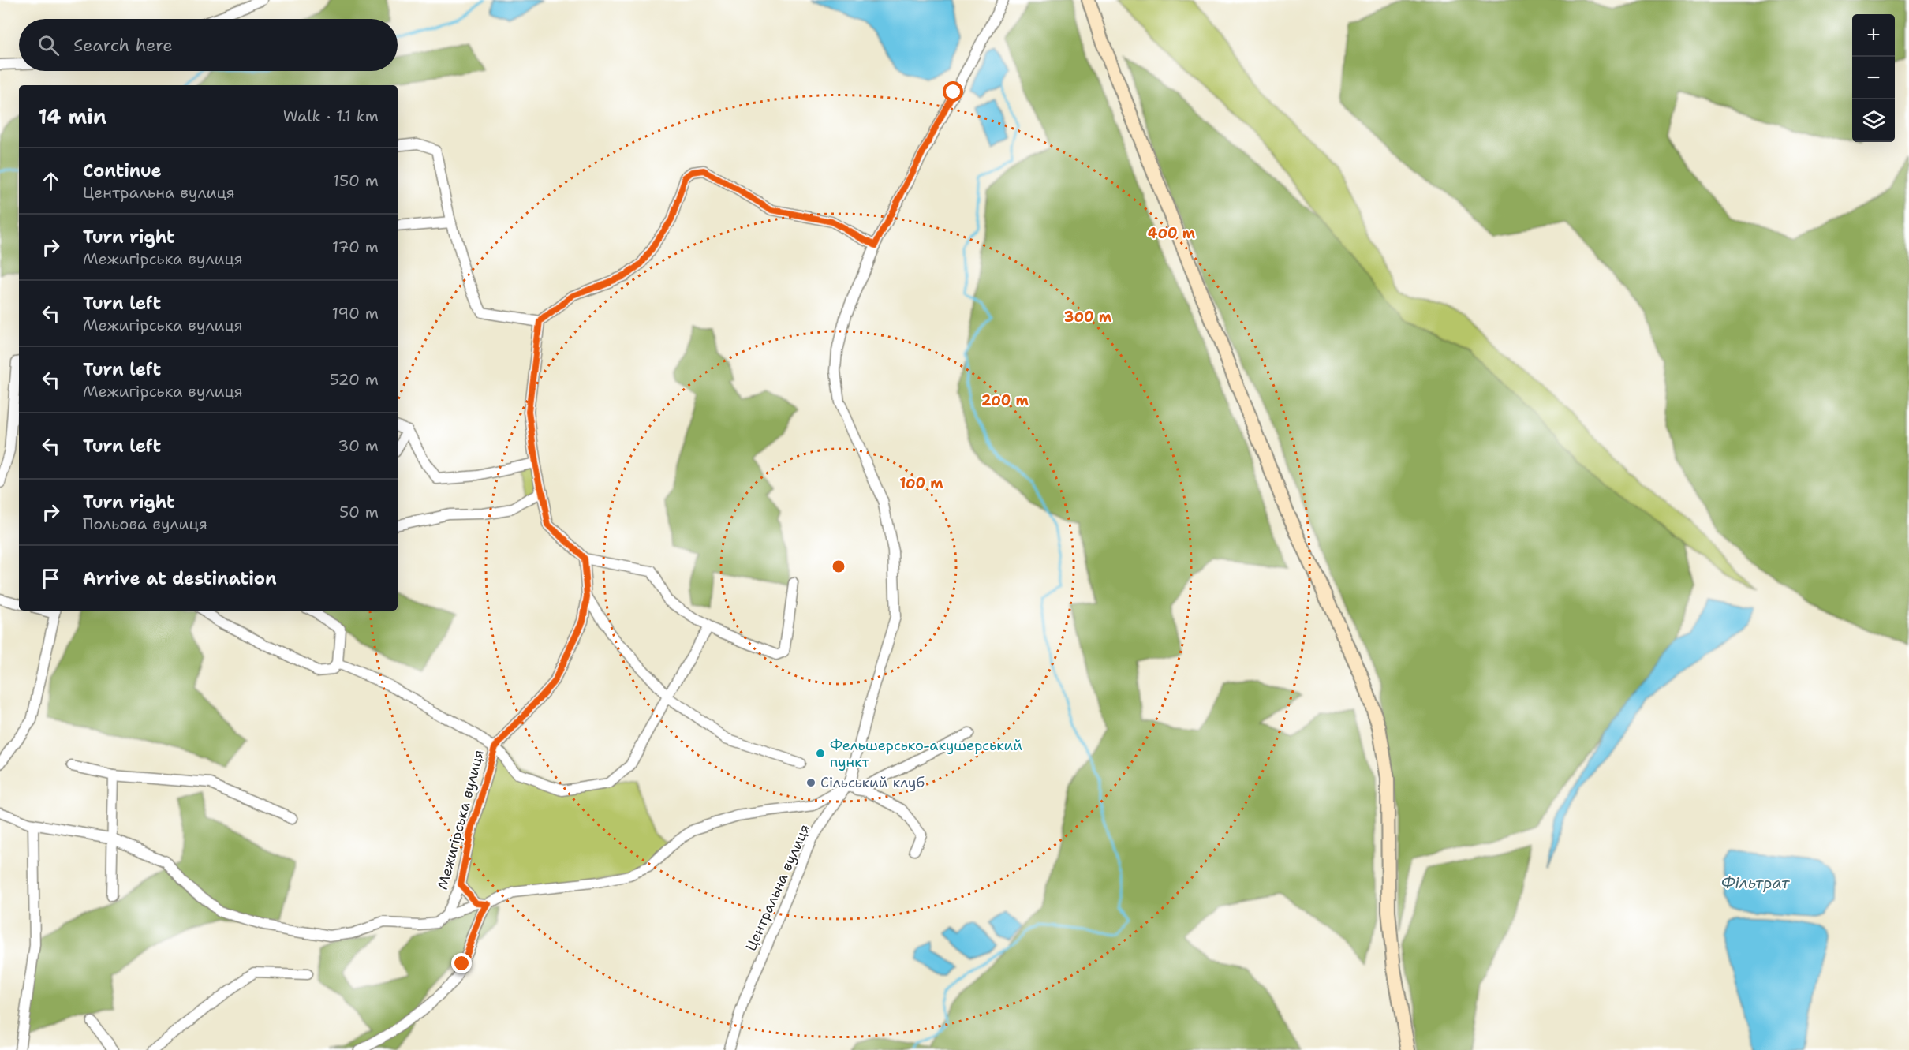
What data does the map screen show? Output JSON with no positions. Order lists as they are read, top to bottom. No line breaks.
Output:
{"streets":{"street":["Межигірська вулиця","Центральна вулиця"]},"water":["Фільтрат"],"places":["Фельшерсько-акушерський пункт","Сільський клуб"],"page":{"map_buttons":["+","−"],"search":"Search here","heading":["14 min","Walk · 1.1 km"],"list":[["Continue","Центральна вулиця","150 m"],["Turn right","Межигірська вулиця","170 m"],["Turn left","Межигірська вулиця","190 m"],["Turn left","Межигірська вулиця","520 m"],["Turn left","30 m"],["Turn right","Польова вулиця","50 m"],"Arrive at destination"]},"rings":["400 m","300 m","200 m","100 m"]}
